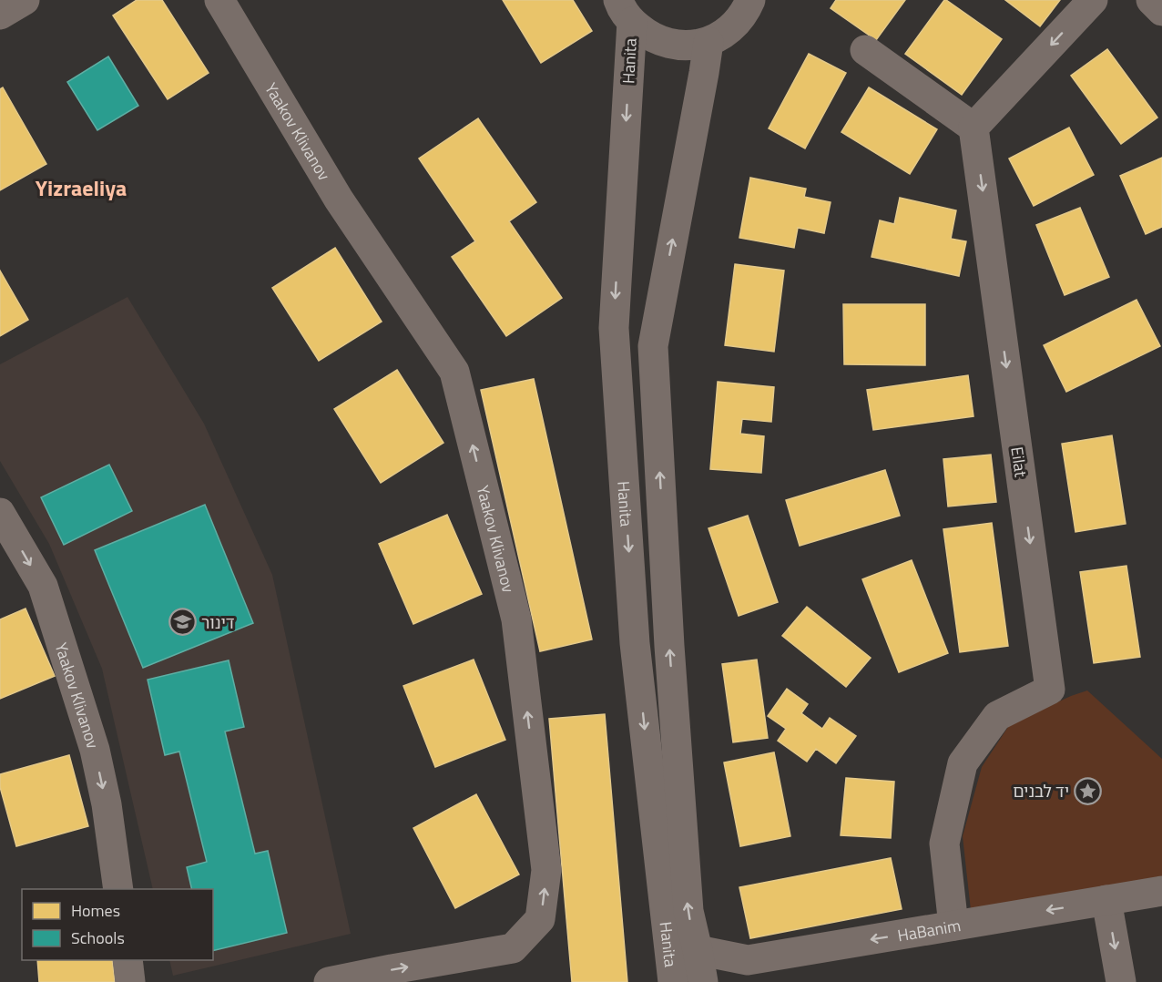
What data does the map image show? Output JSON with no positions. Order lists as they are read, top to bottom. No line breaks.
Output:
{"streets":{"street":["Hanita","Yaakov Klivanov","Eilat","HaBanim"]},"crossings":[["Hanita","HaBanim"],["Eilat","HaBanim"]],"one_way":["Eilat","HaBanim"],"districts":["Yizraeliya"],"places":{"school or university":["דינור"],"place":["יד לבנים"]},"legend":["Homes","Schools"]}
